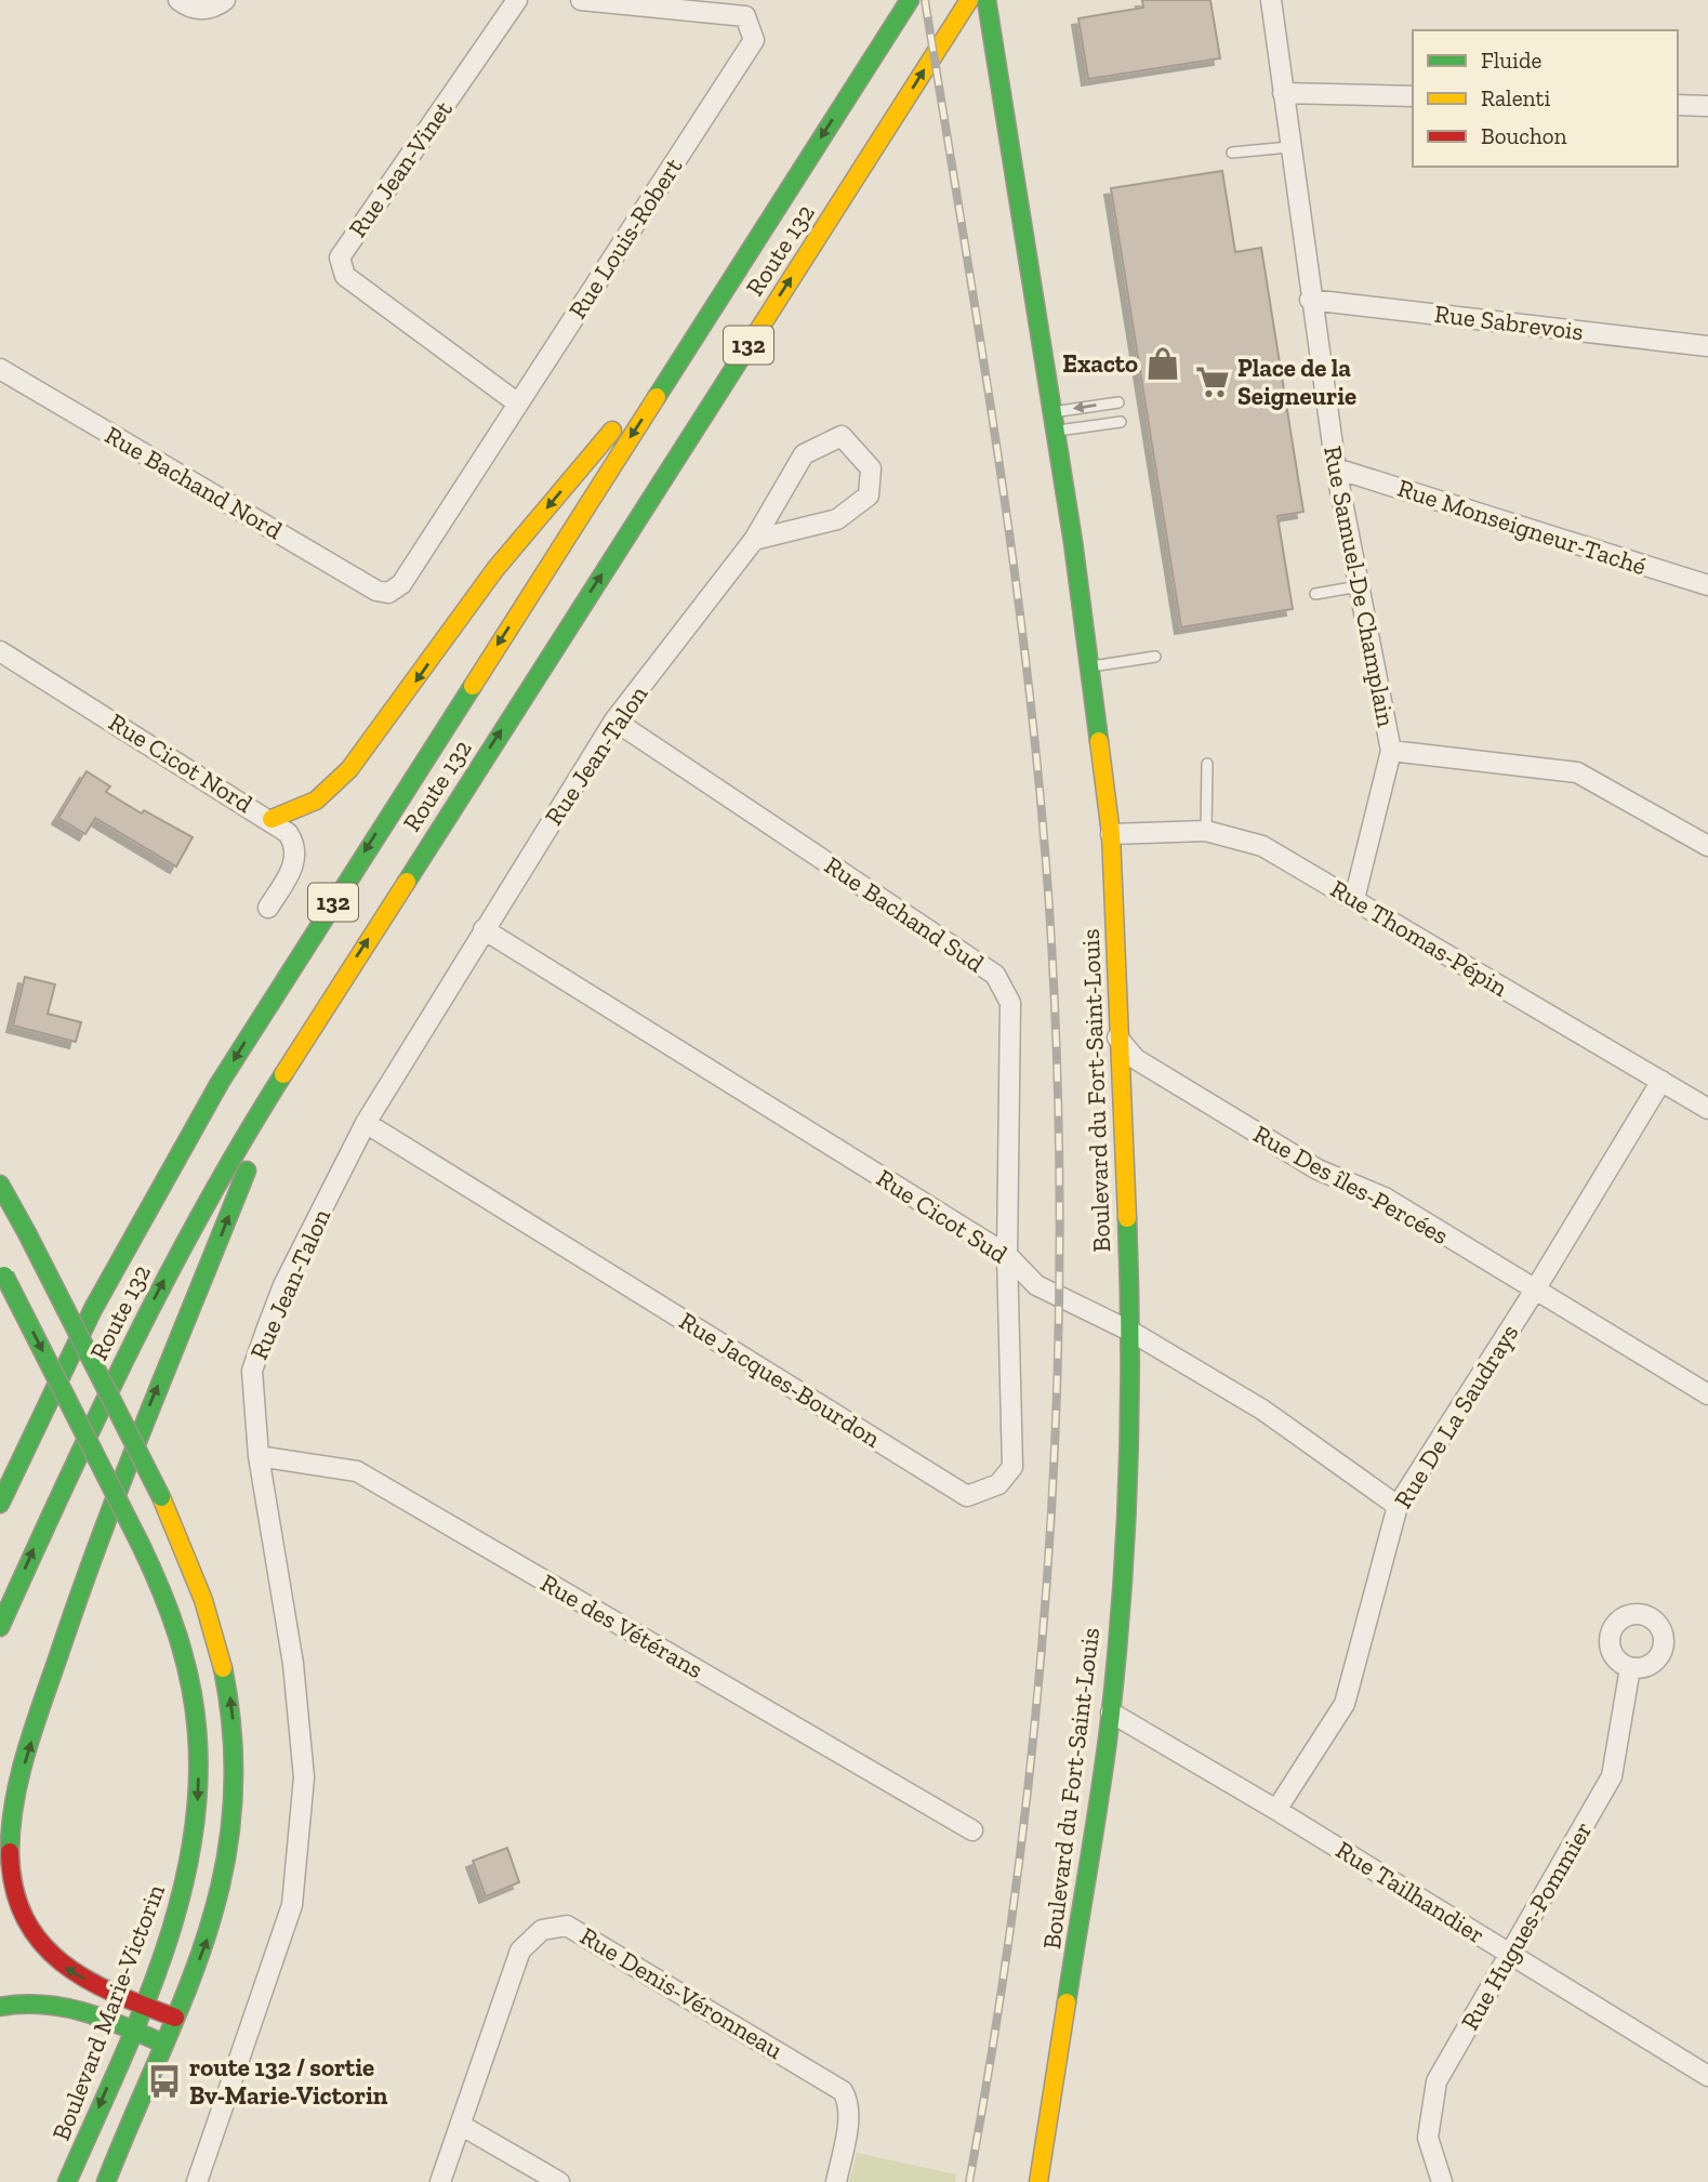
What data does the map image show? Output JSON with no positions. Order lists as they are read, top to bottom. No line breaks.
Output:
{"streets":{"main road":["Route 132","132","Boulevard du Fort-Saint-Louis","Boulevard Marie-Victorin"],"street":["Rue Jean-Vinet","Rue Louis-Robert","Rue Sabrevois","Rue Bachand Nord","Rue Monseigneur-Taché","Rue Samuel-De Champlain","Rue Jean-Talon","Rue Cicot Nord","Rue Bachand Sud","Rue Thomas-Pépin","Rue Des îles-Percées","Rue Cicot Sud","Rue Jacques-Bourdon","Rue De La Saudrays","Rue des Vétérans","Rue Tailhandier","Rue Hugues-Pommier","Rue Denis-Véronneau"]},"crossings":[["Rue Jean-Vinet","Rue Louis-Robert"],["Rue Louis-Robert","Rue Bachand Nord"],["Rue Sabrevois","Rue Samuel-De Champlain"],["Rue Monseigneur-Taché","Rue Samuel-De Champlain"],["Rue Samuel-De Champlain","Rue Thomas-Pépin"],["Rue Jean-Talon","Rue Bachand Sud"],["Rue Jean-Talon","Rue Cicot Sud"],["Rue Jean-Talon","Rue Jacques-Bourdon"],["Rue Jean-Talon","Rue des Vétérans"],["Rue Bachand Sud","Rue Cicot Sud"],["Rue Bachand Sud","Rue Jacques-Bourdon"],["Rue Thomas-Pépin","Boulevard du Fort-Saint-Louis"],["Rue Thomas-Pépin","Rue De La Saudrays"],["Boulevard du Fort-Saint-Louis","Rue Des îles-Percées"],["Boulevard du Fort-Saint-Louis","Rue Cicot Sud"],["Boulevard du Fort-Saint-Louis","Rue Tailhandier"],["Rue Des îles-Percées","Rue De La Saudrays"],["Rue Cicot Sud","Rue Jacques-Bourdon"],["Rue Cicot Sud","Rue De La Saudrays"],["Rue De La Saudrays","Rue Tailhandier"],["Rue Tailhandier","Rue Hugues-Pommier"]],"places":{"shop":["Exacto"],"supermarket":["Place de la Seigneurie"],"bus stop":["route 132 / sortie Bv-Marie-Victorin"]},"legend":["Fluide","Ralenti","Bouchon"]}
